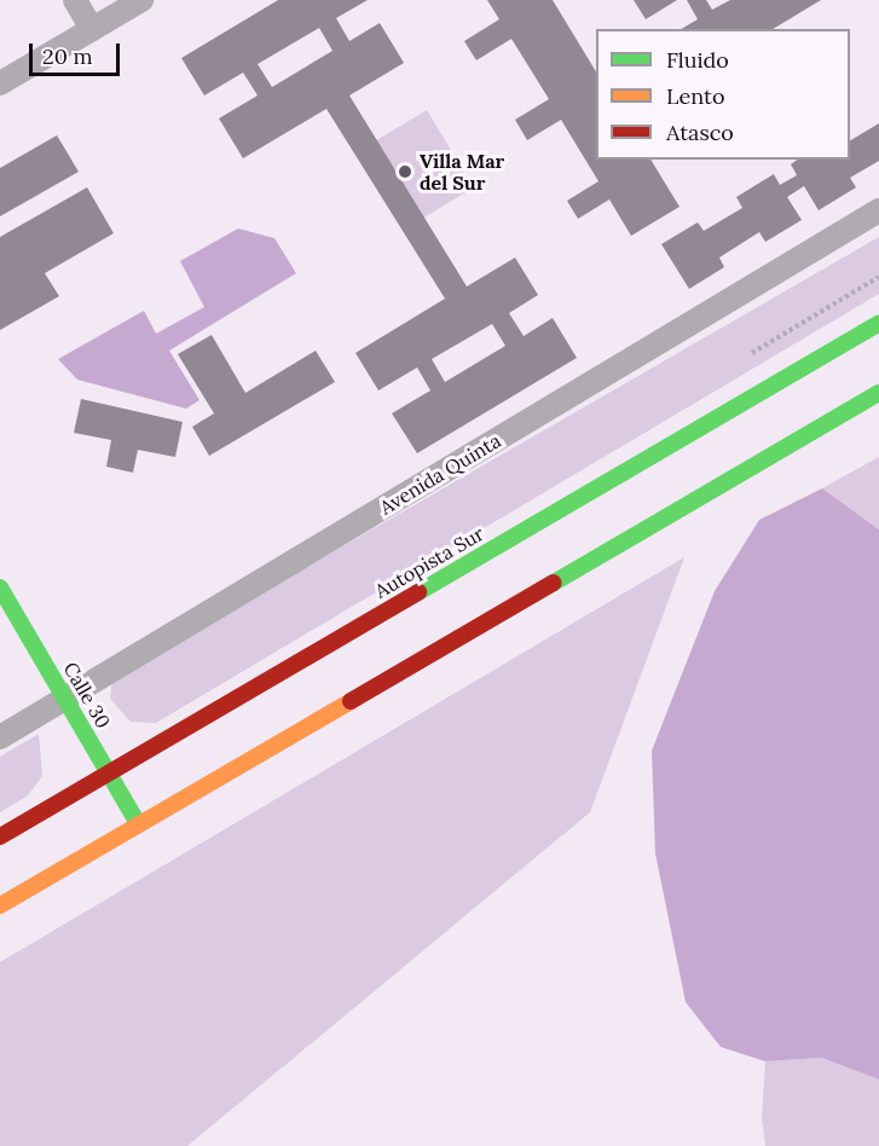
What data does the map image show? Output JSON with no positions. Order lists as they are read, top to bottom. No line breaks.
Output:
{"streets":{"main road":["Autopista Sur","Calle 30"],"street":["Avenida Quinta"]},"crossings":[["Avenida Quinta","Calle 30"],["Autopista Sur","Calle 30"]],"places":["Villa Mar del Sur"],"legend":["Fluido","Lento","Atasco"],"scale_bar":"20 m"}
